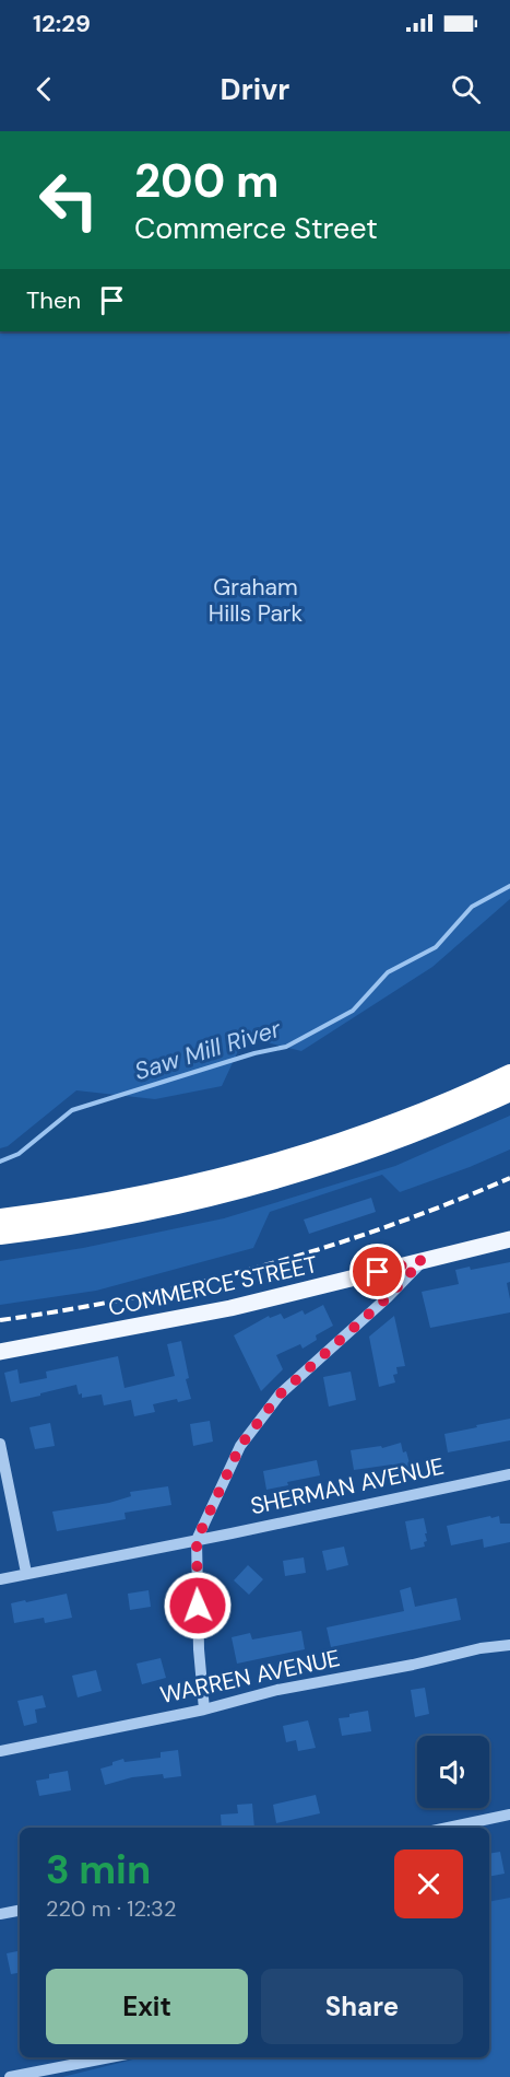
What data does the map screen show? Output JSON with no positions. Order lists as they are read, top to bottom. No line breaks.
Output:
{"streets":{"main road":["COMMERCE STREET"],"street":["SHERMAN AVENUE","WARREN AVENUE"]},"water":["Saw Mill River"],"parks":["Graham Hills Park"],"page":{"status":"12:29","header":"Drivr","turn":["200 m","Commerce Street"],"then":"Then","heading":["3 min","220 m · 12:32"],"buttons":["Exit","Share"]}}
